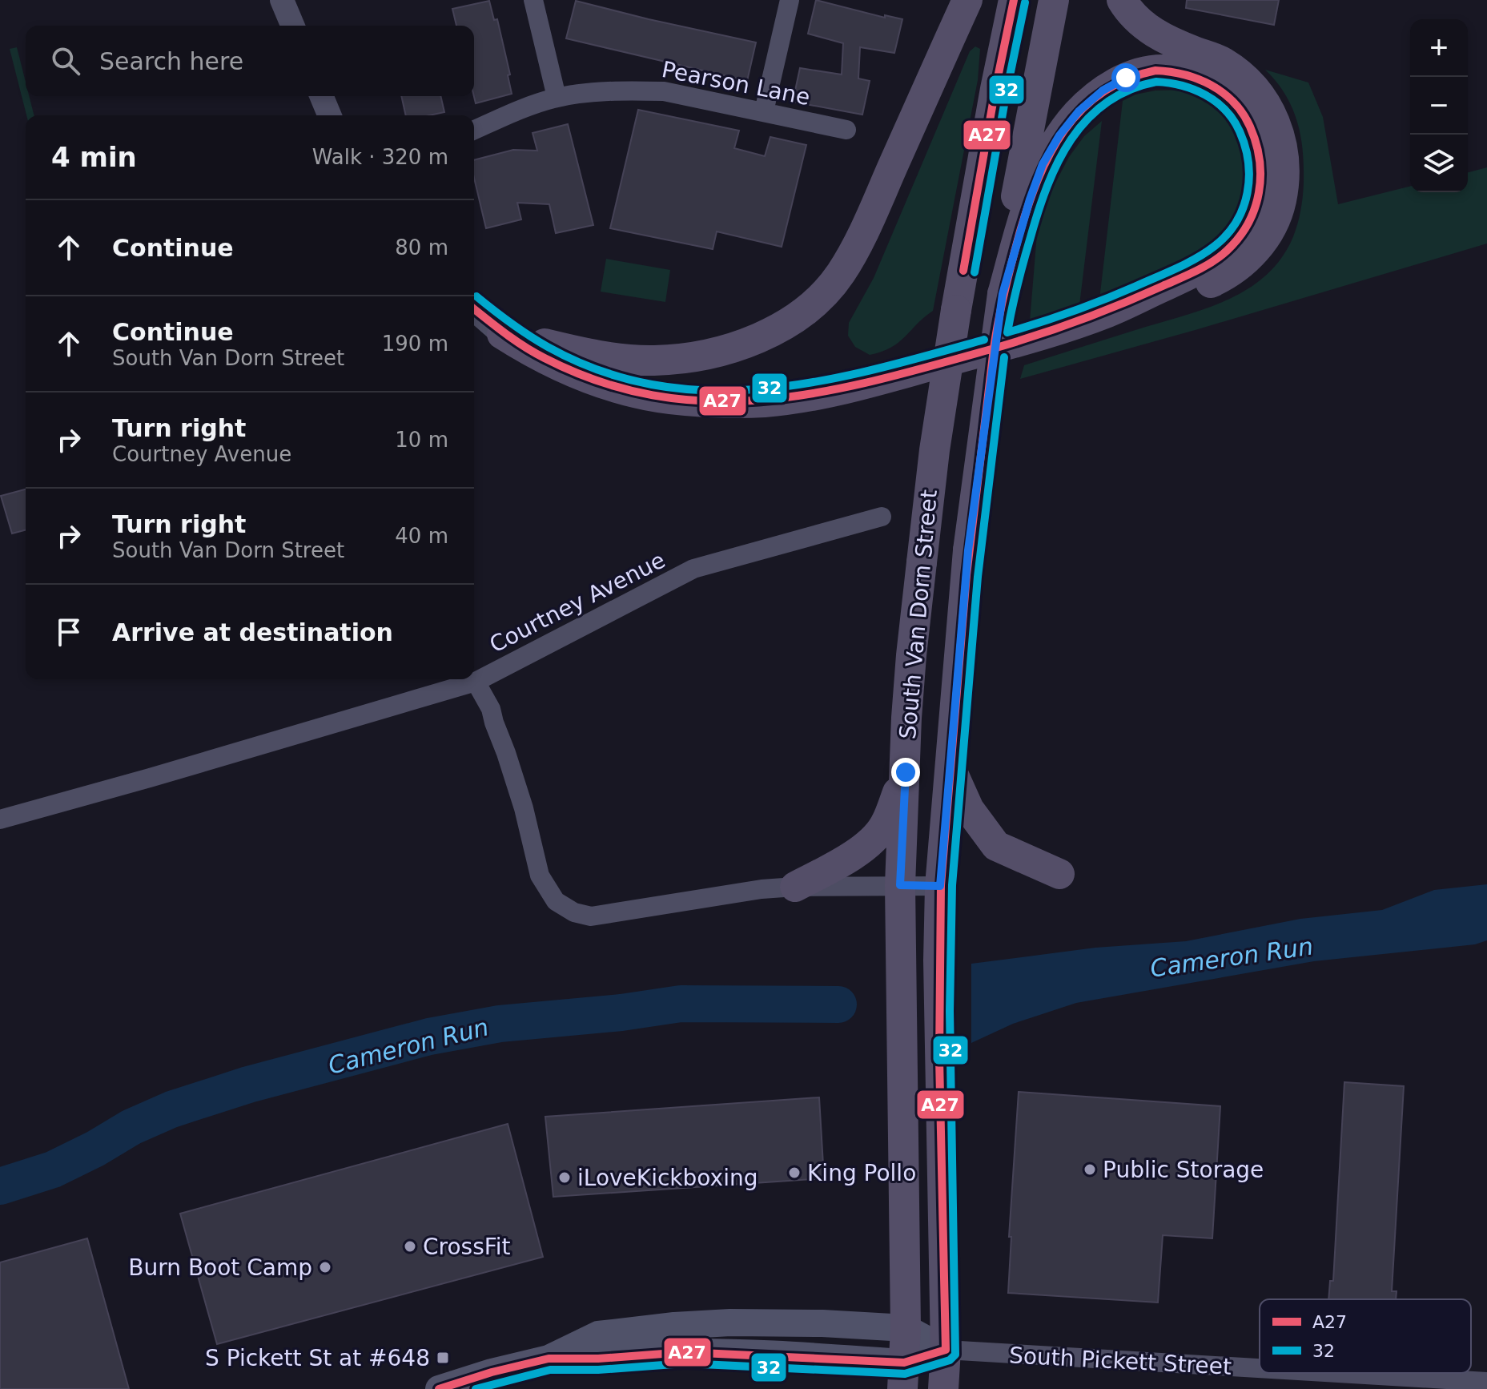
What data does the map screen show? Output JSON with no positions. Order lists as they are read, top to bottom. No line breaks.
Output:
{"streets":{"main road":["South Van Dorn Street","South Pickett Street"],"street":["Pearson Lane","Courtney Avenue"]},"crossings":[["South Van Dorn Street","South Pickett Street"]],"water":["Cameron Run"],"places":{"other":["Public Storage","King Pollo","iLoveKickboxing","CrossFit","Burn Boot Camp"],"transit":["S Pickett St at #648"]},"lines":["transit line A27","transit line 32"],"legend":["A27","32"],"page":{"map_buttons":["+","−"],"search":"Search here","heading":["4 min","Walk · 320 m"],"list":[["Continue","80 m"],["Continue","South Van Dorn Street","190 m"],["Turn right","Courtney Avenue","10 m"],["Turn right","South Van Dorn Street","40 m"],"Arrive at destination"]}}
